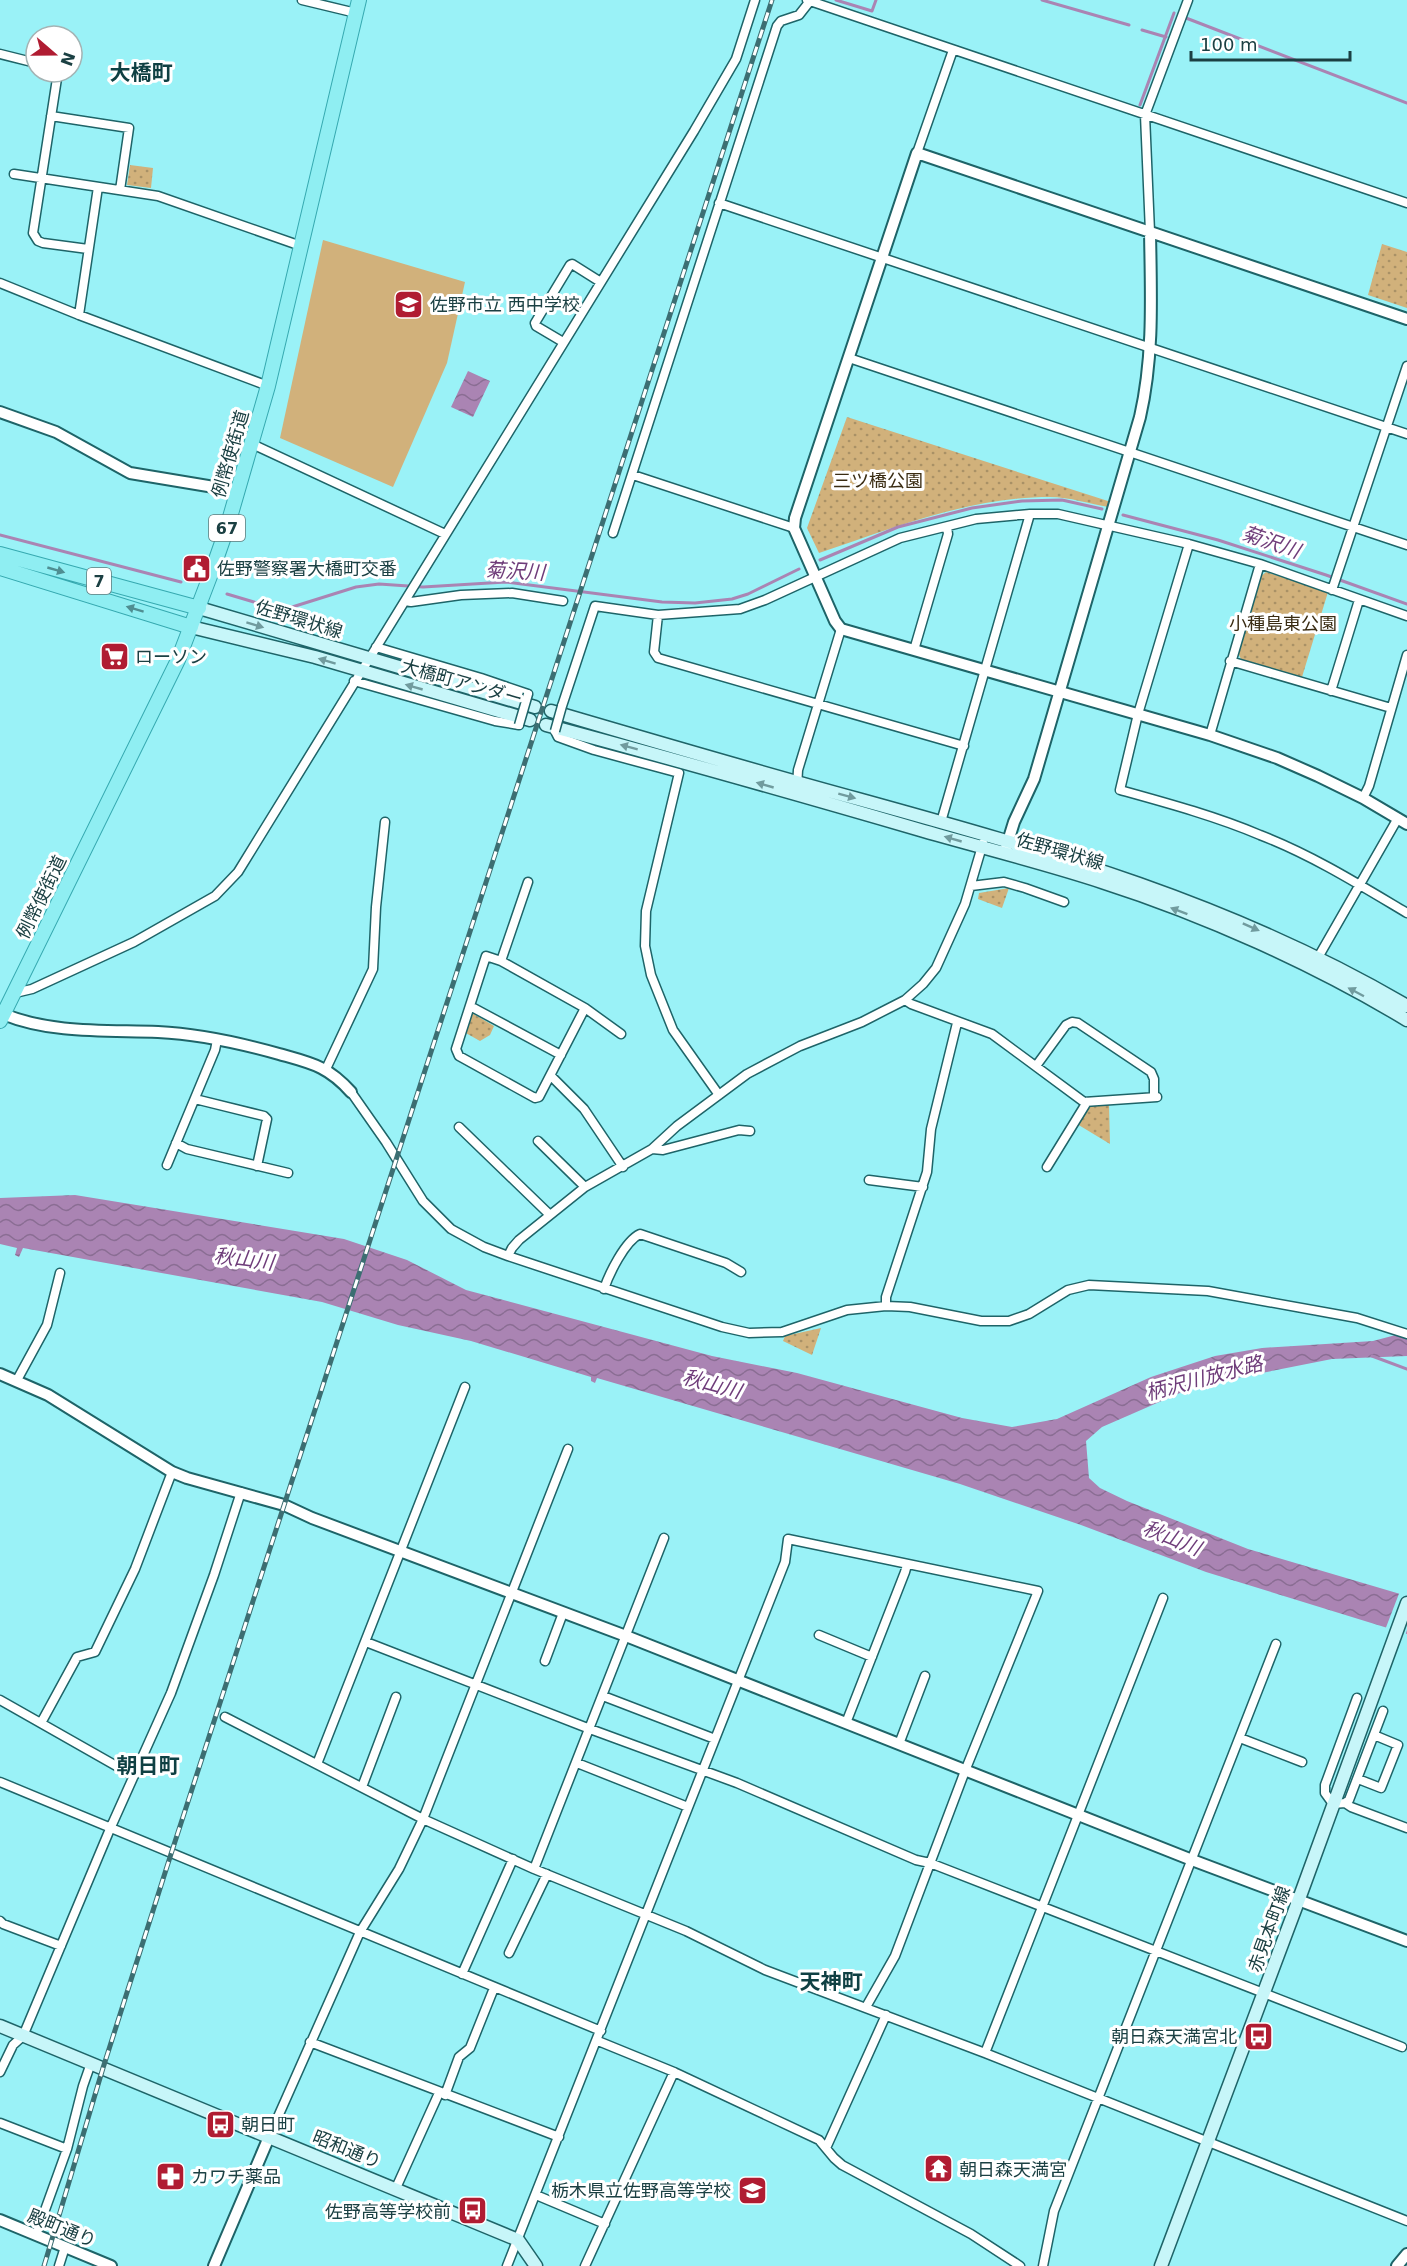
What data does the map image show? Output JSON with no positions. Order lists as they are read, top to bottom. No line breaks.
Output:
{"streets":{"main road":["例幣使街道","67","7","佐野環状線","大橋町アンダー","赤見本町線","昭和通り"],"street":["殿町通り"]},"crossings":[["例幣使街道","7"],["例幣使街道","佐野環状線"],["7","佐野環状線"],["佐野環状線","大橋町アンダー"]],"districts":["大橋町","朝日町","天神町"],"water":["菊沢川","秋山川","柄沢川放水路"],"parks":["三ツ橋公園","小種島東公園"],"places":{"school or university":["佐野市立 西中学校","栃木県立佐野高等学校"],"public building":["佐野警察署大橋町交番"],"supermarket":["ローソン"],"bus stop":["朝日森天満宮北","朝日町","佐野高等学校前"],"temple":["朝日森天満宮"],"pharmacy":["カワチ薬品"]},"scale_bar":"100 m","north":"right"}
